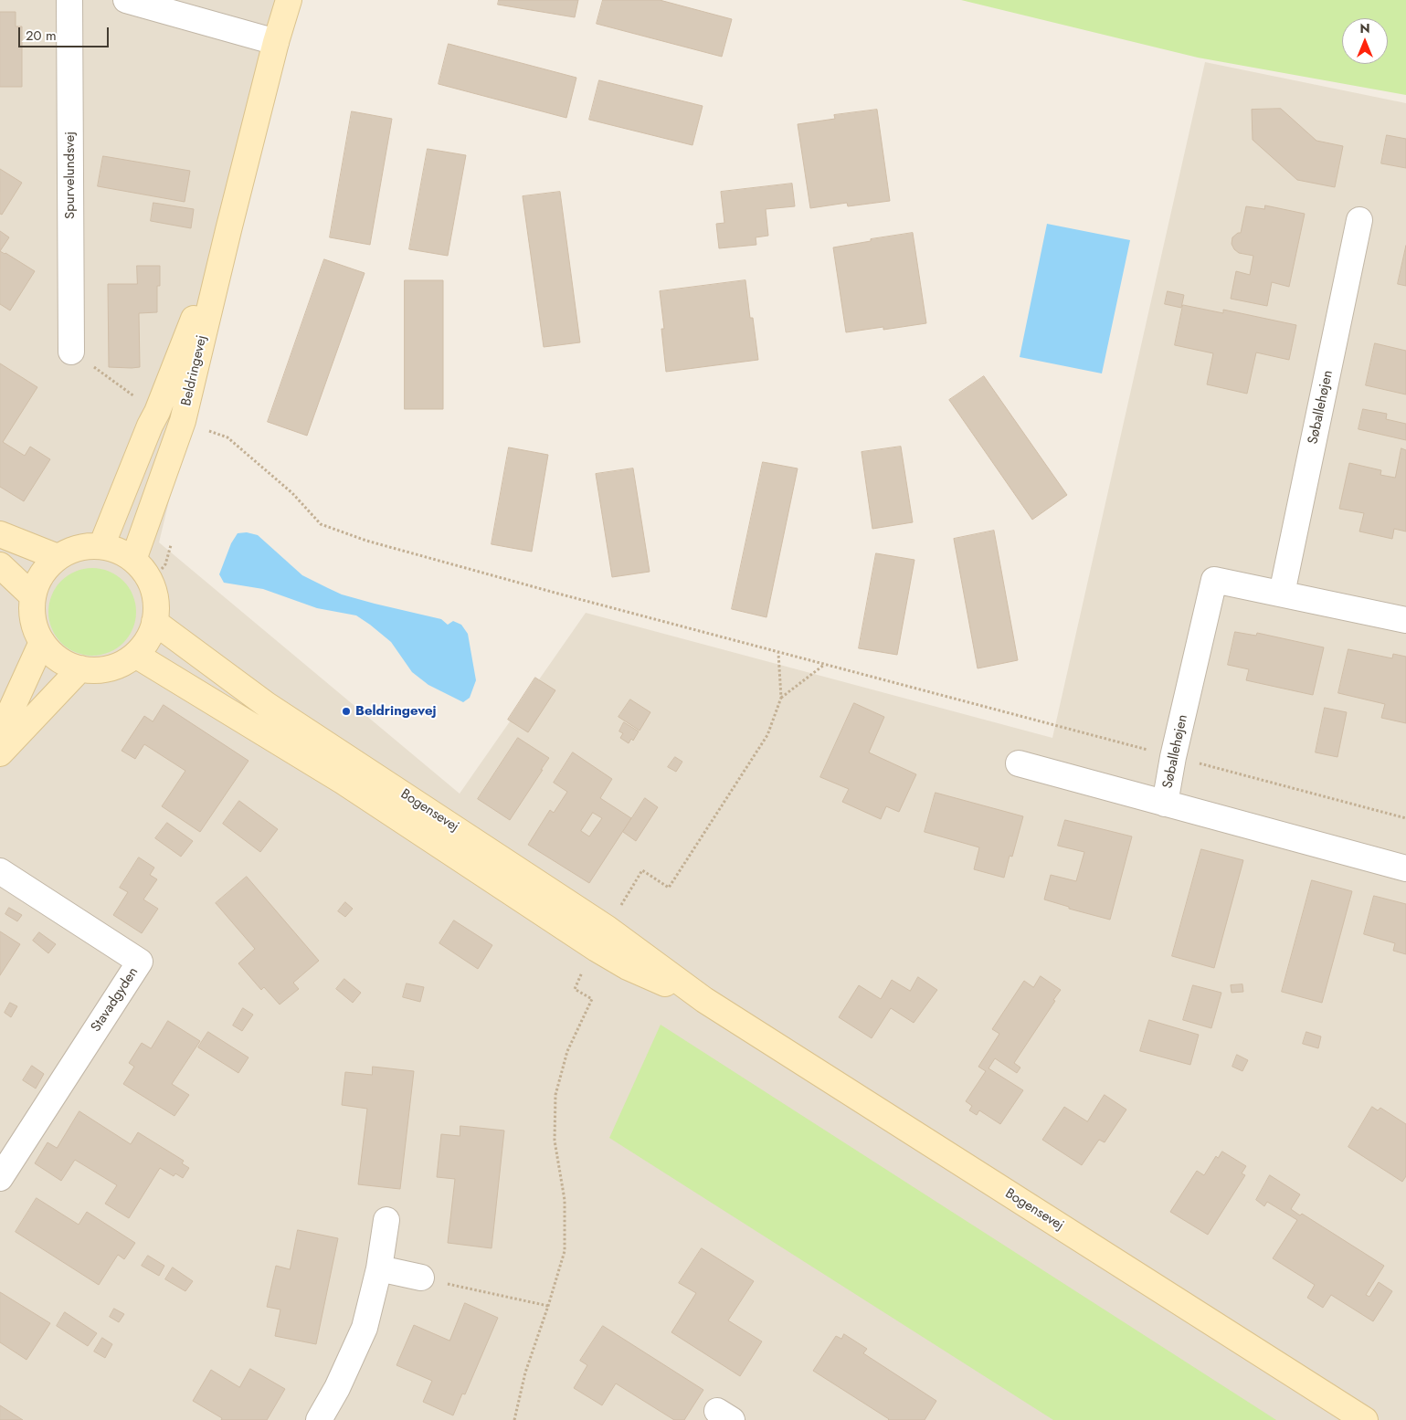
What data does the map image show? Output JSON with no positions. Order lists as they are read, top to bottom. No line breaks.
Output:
{"streets":{"main road":["Beldringevej","Bogensevej"],"street":["Spurvelundsvej","Søballehøjen","Stavadgyden"]},"crossings":[["Beldringevej","Bogensevej"]],"places":["Beldringevej"],"scale_bar":"20 m","north":"top"}
